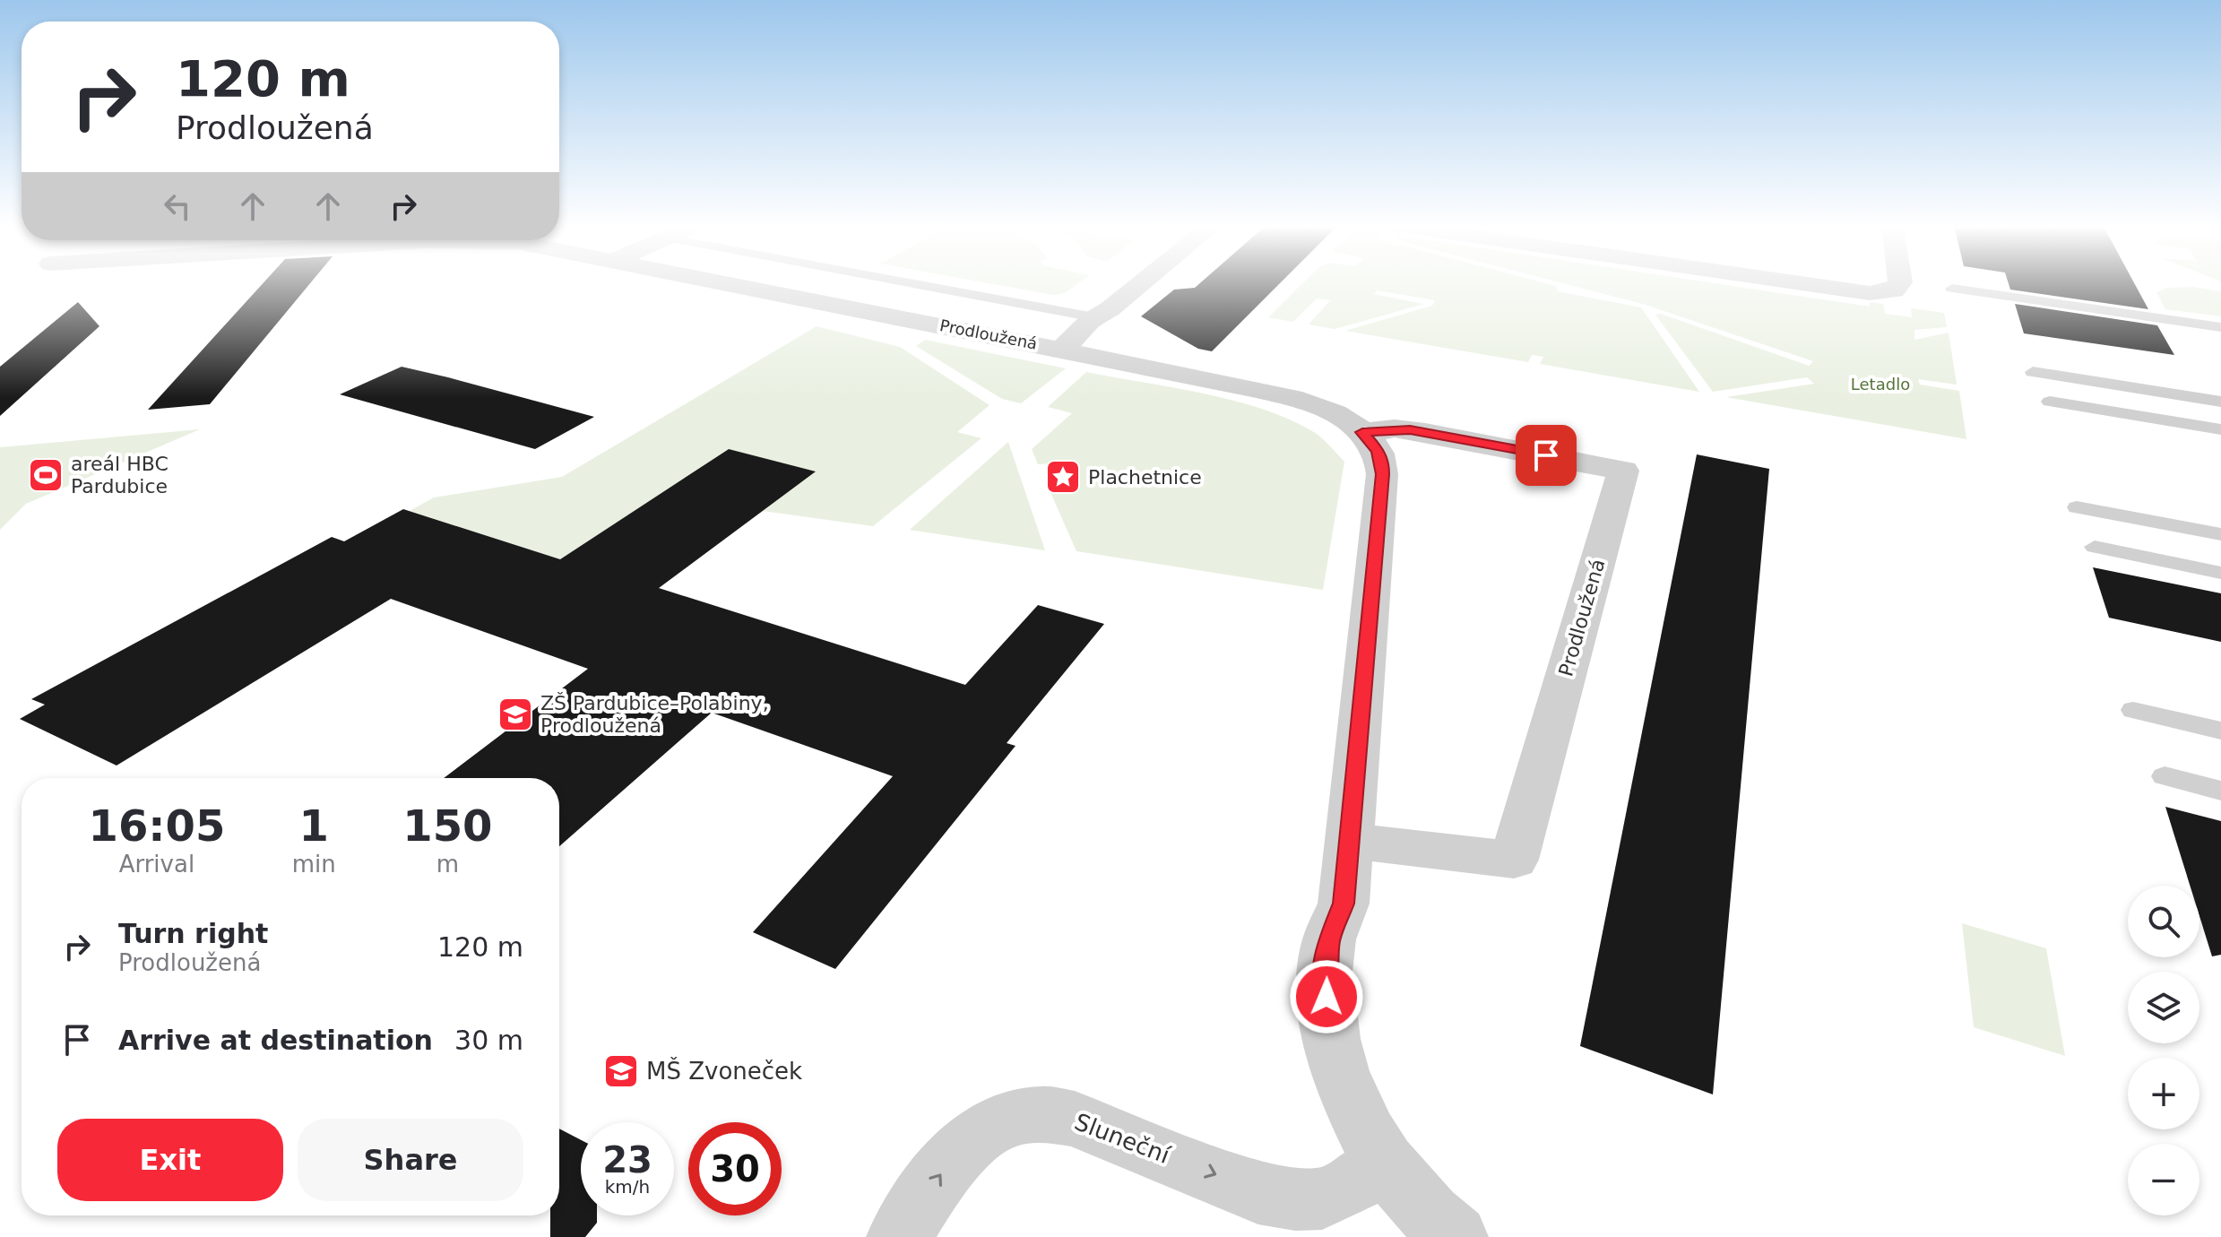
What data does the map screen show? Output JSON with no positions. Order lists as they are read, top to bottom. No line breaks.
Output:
{"streets":{"street":["Prodloužená","Sluneční"]},"crossings":[["Prodloužená","Sluneční"]],"one_way":["Sluneční"],"parks":["Letadlo"],"places":{"sports":["areál HBC Pardubice"],"place":["Plachetnice"],"school or university":["ZŠ Pardubice–Polabiny, Prodloužená","MŠ Zvoneček"]},"page":{"turn":["120 m","Prodloužená"],"eta":["16:05","Arrival","1","min","150","m"],"map_buttons":["+","−"],"list":[{"name":"Turn right","note":"Prodloužená","value":"120 m"},{"name":"Arrive at destination","value":"30 m"}],"buttons":["Exit","Share"],"speed":"23 km/h","limit":"30"}}
